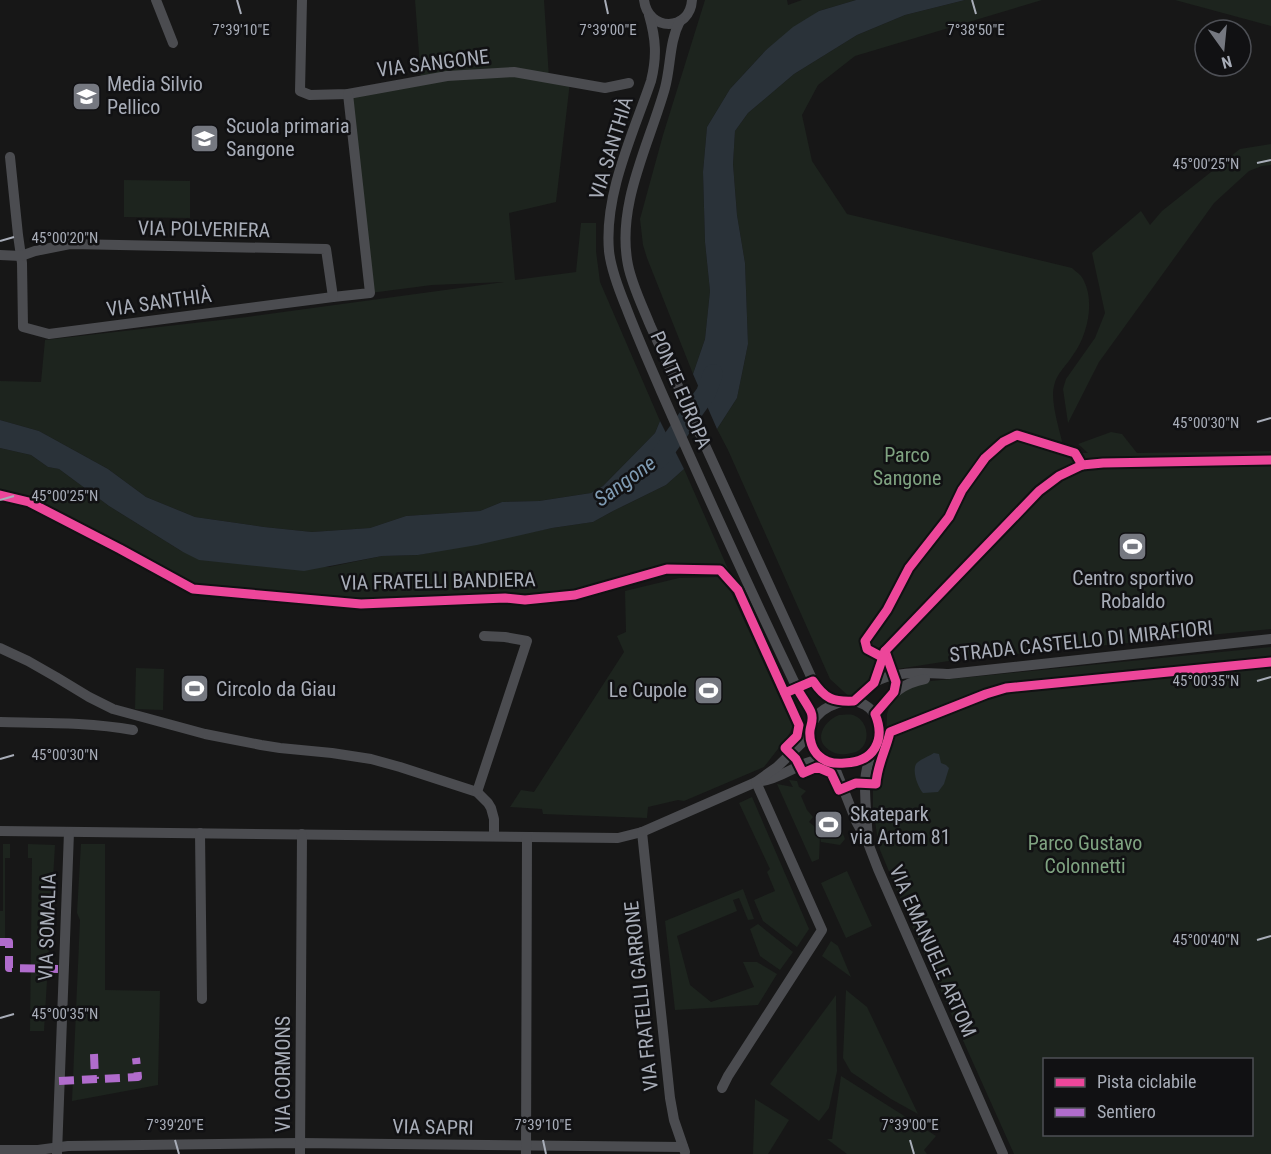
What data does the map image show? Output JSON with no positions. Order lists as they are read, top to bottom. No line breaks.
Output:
{"streets":{"street":["VIA SANGONE","VIA SANTHIÀ","VIA POLVERIERA","PONTE EUROPA","STRADA CASTELLO DI MIRAFIORI","VIA SOMALIA","VIA EMANUELE ARTOM","VIA FRATELLI GARRONE","VIA CORMONS","VIA SAPRI"],"cycle path":["VIA FRATELLI BANDIERA"]},"crossings":[["VIA SANGONE","VIA SANTHIÀ"],["VIA SANTHIÀ","VIA POLVERIERA"],["VIA SANTHIÀ","PONTE EUROPA"],["PONTE EUROPA","STRADA CASTELLO DI MIRAFIORI"],["PONTE EUROPA","VIA EMANUELE ARTOM"],["STRADA CASTELLO DI MIRAFIORI","VIA EMANUELE ARTOM"],["VIA SOMALIA","VIA CORMONS"],["VIA FRATELLI GARRONE","VIA SAPRI"],["VIA CORMONS","VIA SAPRI"]],"water":["Sangone"],"parks":["Parco Sangone","Parco Gustavo Colonnetti"],"places":{"school or university":["Media Silvio Pellico","Scuola primaria Sangone"],"sports":["Centro sportivo Robaldo","Circolo da Giau","Le Cupole","Skatepark via Artom 81"]},"legend":["Pista ciclabile","Sentiero"],"north":"bottom","coordinates":["7°39'10\"E","7°39'00\"E","7°38'50\"E","45°00'25\"N","45°00'20\"N","45°00'30\"N","45°00'35\"N","45°00'40\"N","7°39'20\"E"]}
